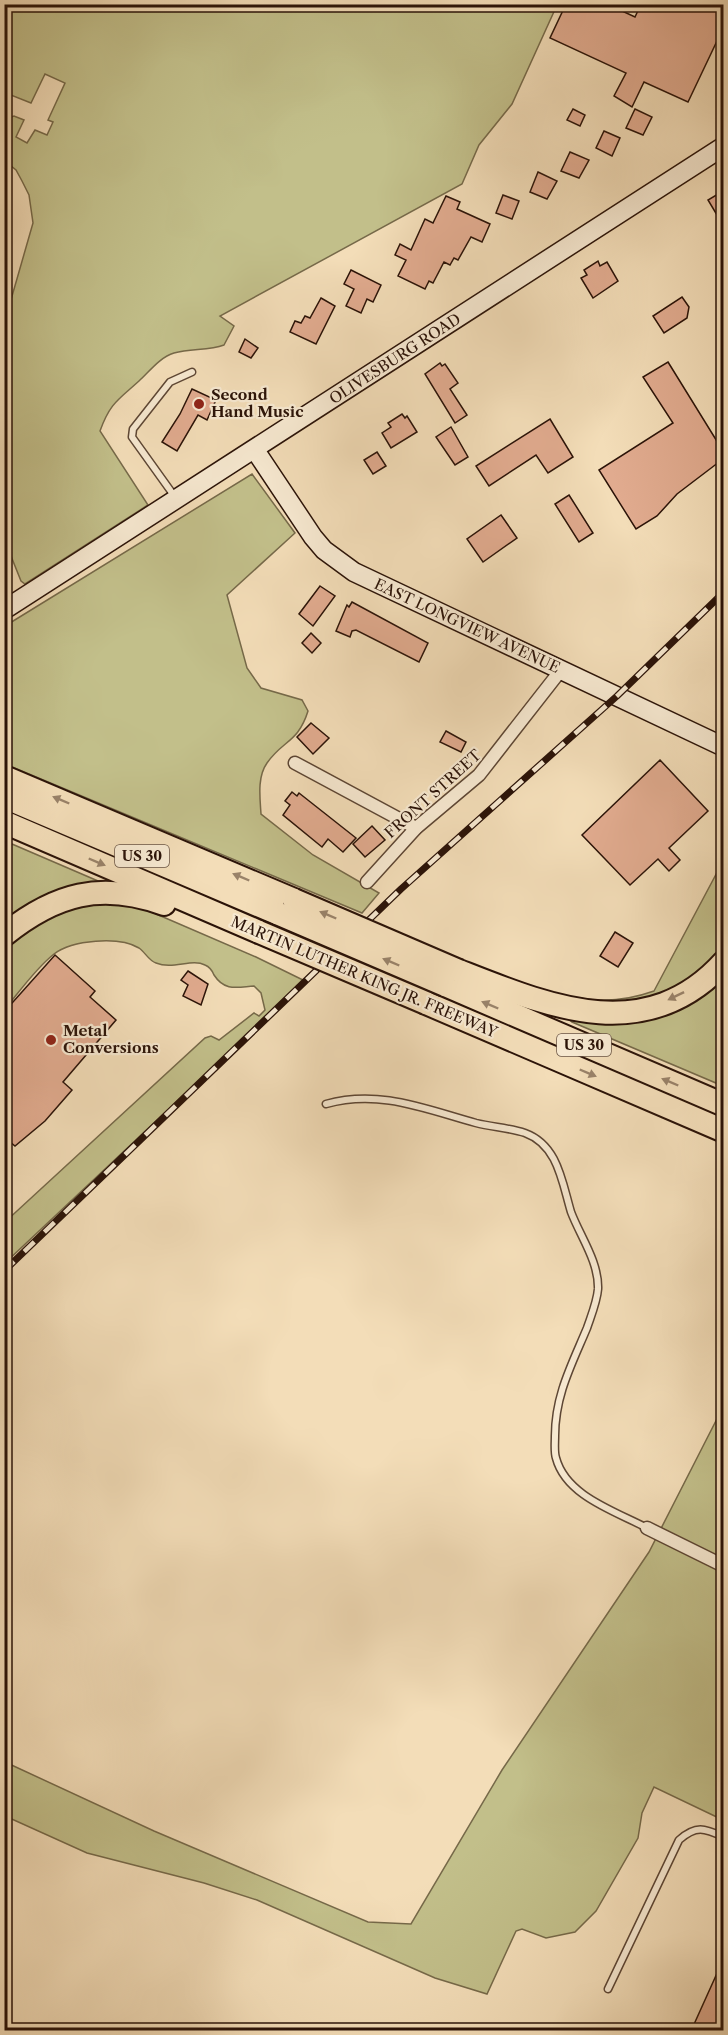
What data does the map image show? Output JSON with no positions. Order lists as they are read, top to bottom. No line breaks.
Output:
{"streets":{"highway":["US 30","MARTIN LUTHER KING JR. FREEWAY"],"main road":["OLIVESBURG ROAD","EAST LONGVIEW AVENUE"],"street":["FRONT STREET"]},"crossings":[["OLIVESBURG ROAD","EAST LONGVIEW AVENUE"],["EAST LONGVIEW AVENUE","FRONT STREET"]],"places":["Second Hand Music","Metal Conversions"]}
